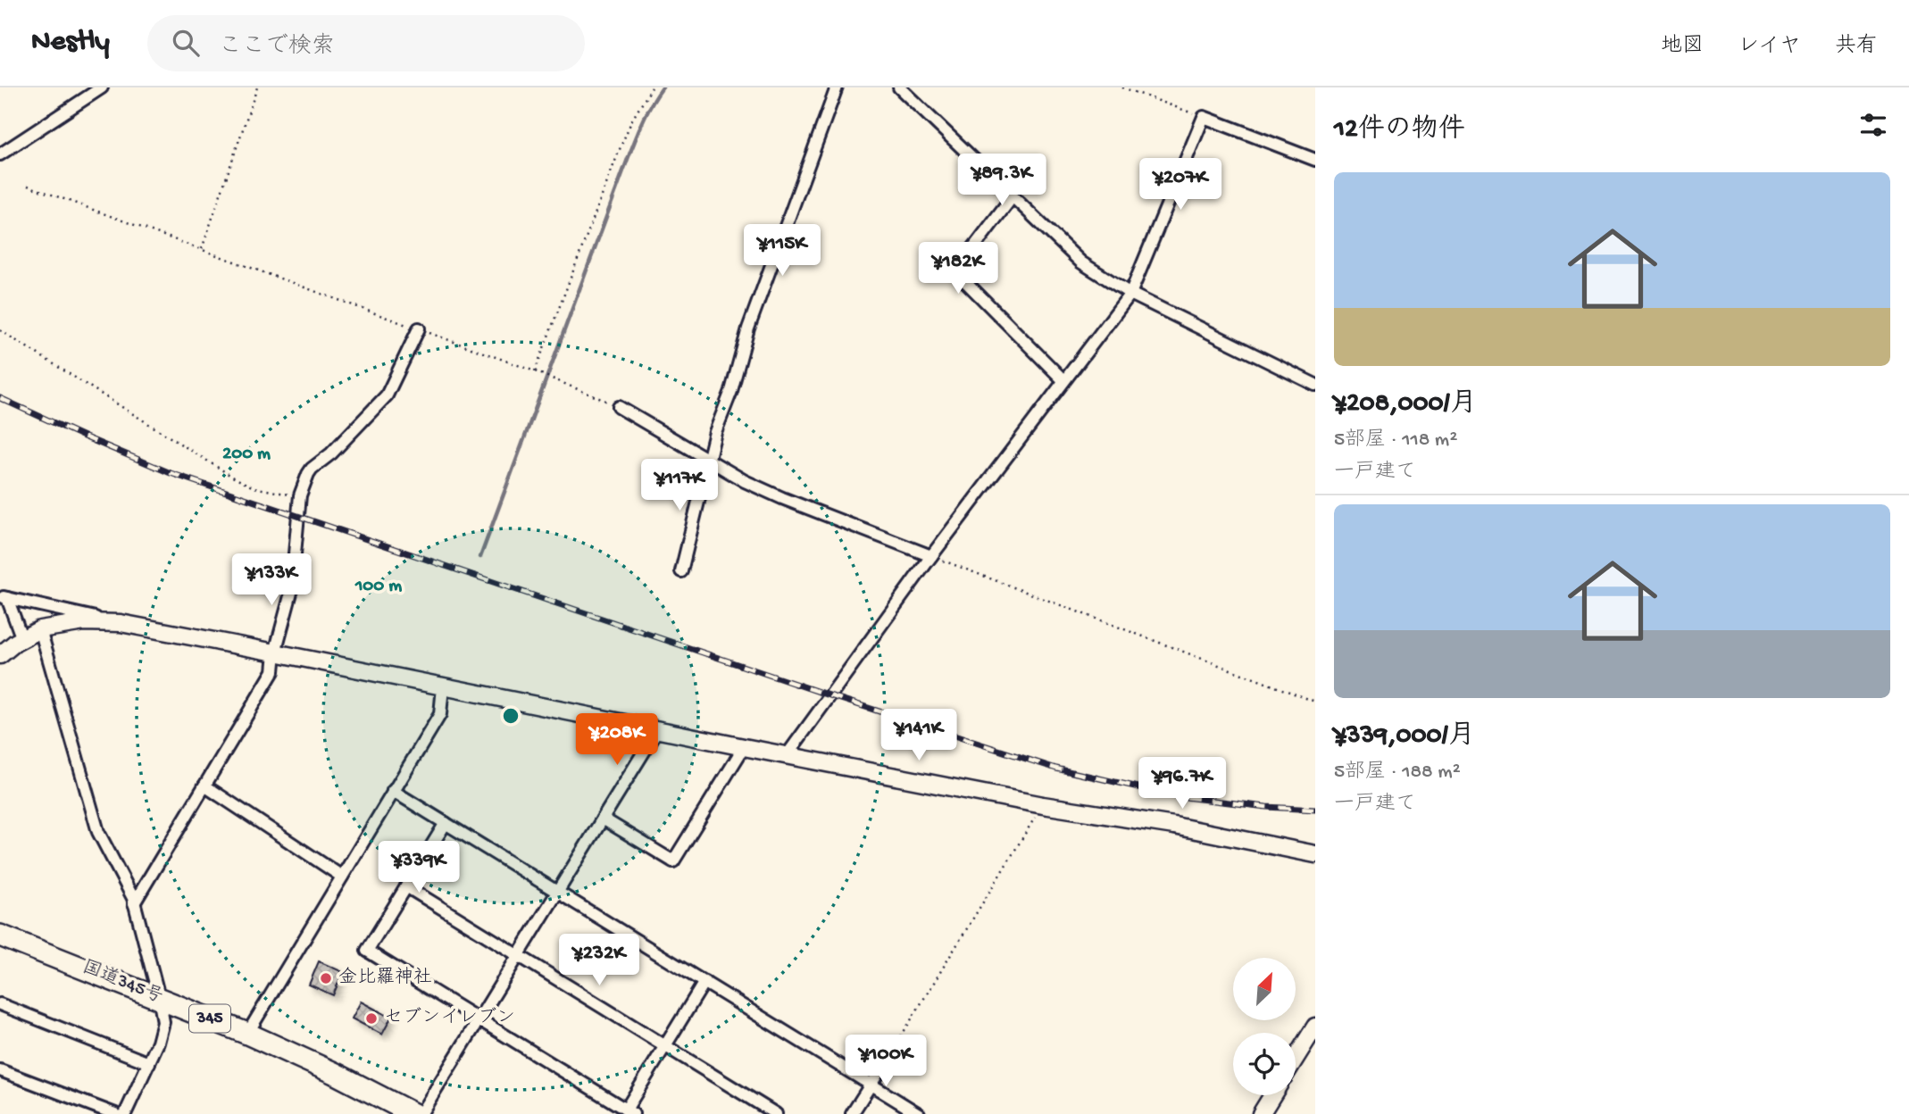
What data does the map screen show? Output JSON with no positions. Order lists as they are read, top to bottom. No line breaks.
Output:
{"streets":{"highway":["国道345号","345"]},"places":["金比羅神社","セブンイレブン"],"north":"top right","page":{"header":"Nestly","search":"ここで検索","nav":["地図","レイヤ","共有"],"heading":"12件の物件","price":["¥89.3K","¥207K","¥115K","¥182K","¥117K","¥133K","¥141K","¥208K","¥96.7K","¥339K","¥232K","¥100K"],"list":[{"name":"¥208,000/月","note":"5部屋 · 118 m² · 一戸建て"},{"name":"¥339,000/月","note":"5部屋 · 188 m² · 一戸建て"}]},"rings":["200 m","100 m"]}
